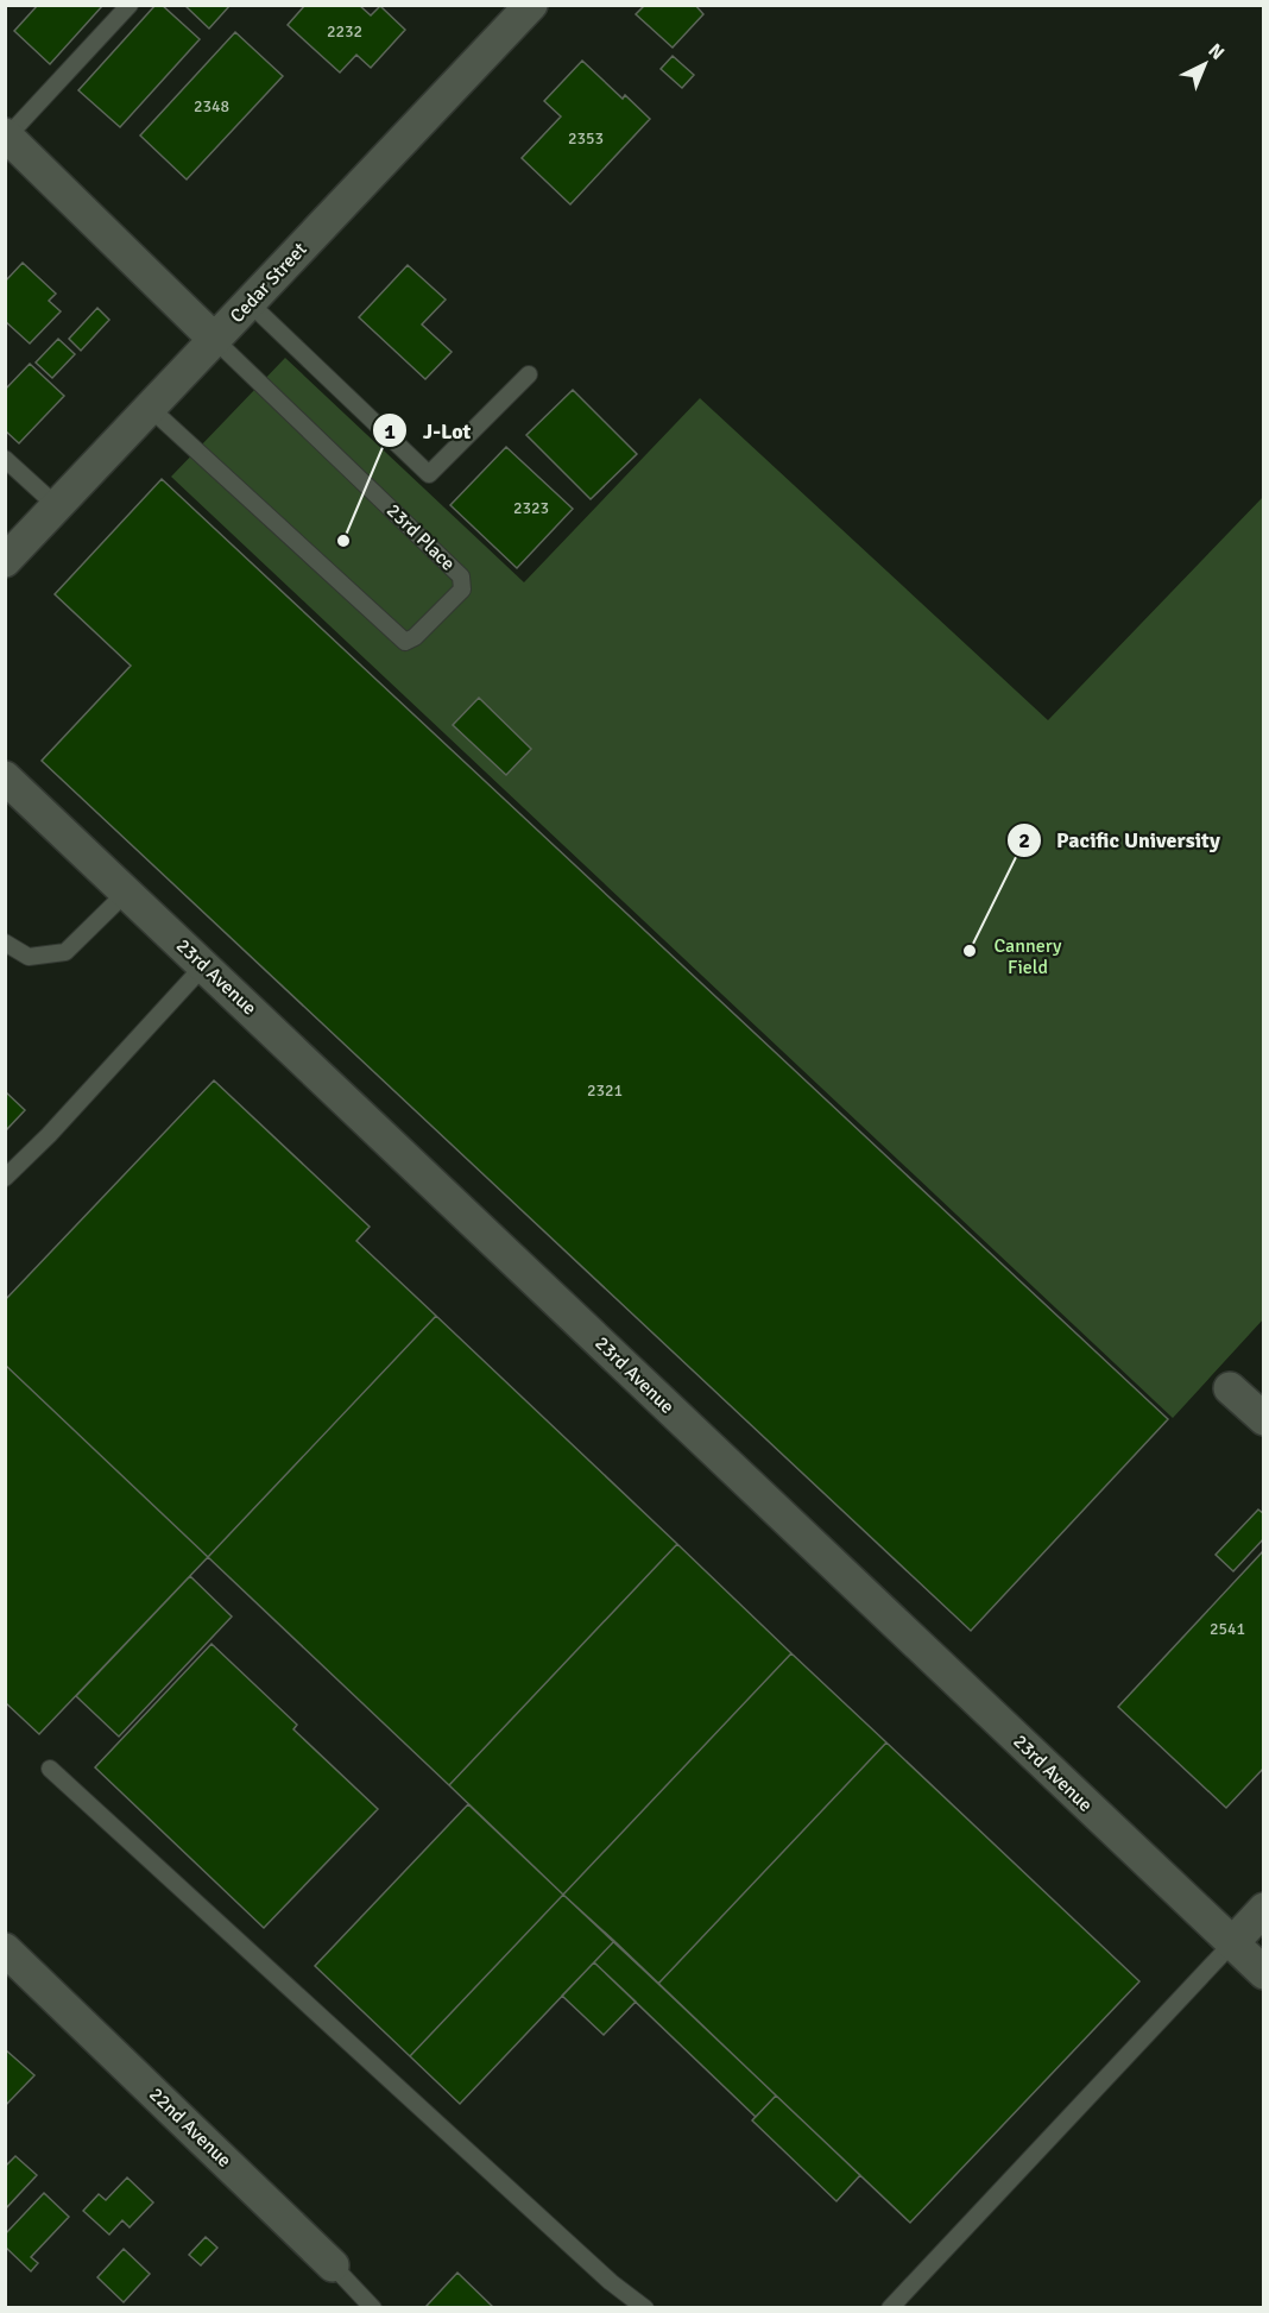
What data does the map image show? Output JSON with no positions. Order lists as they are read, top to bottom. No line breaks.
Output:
{"streets":{"street":["Cedar Street","23rd Place","23rd Avenue","22nd Avenue"]},"crossings":[["Cedar Street","23rd Place"]],"parks":["Cannery Field"],"places":["J-Lot","Pacific University"],"house_numbers":["2232","2348","2353","2323","2321","2541"],"north":"top right"}
